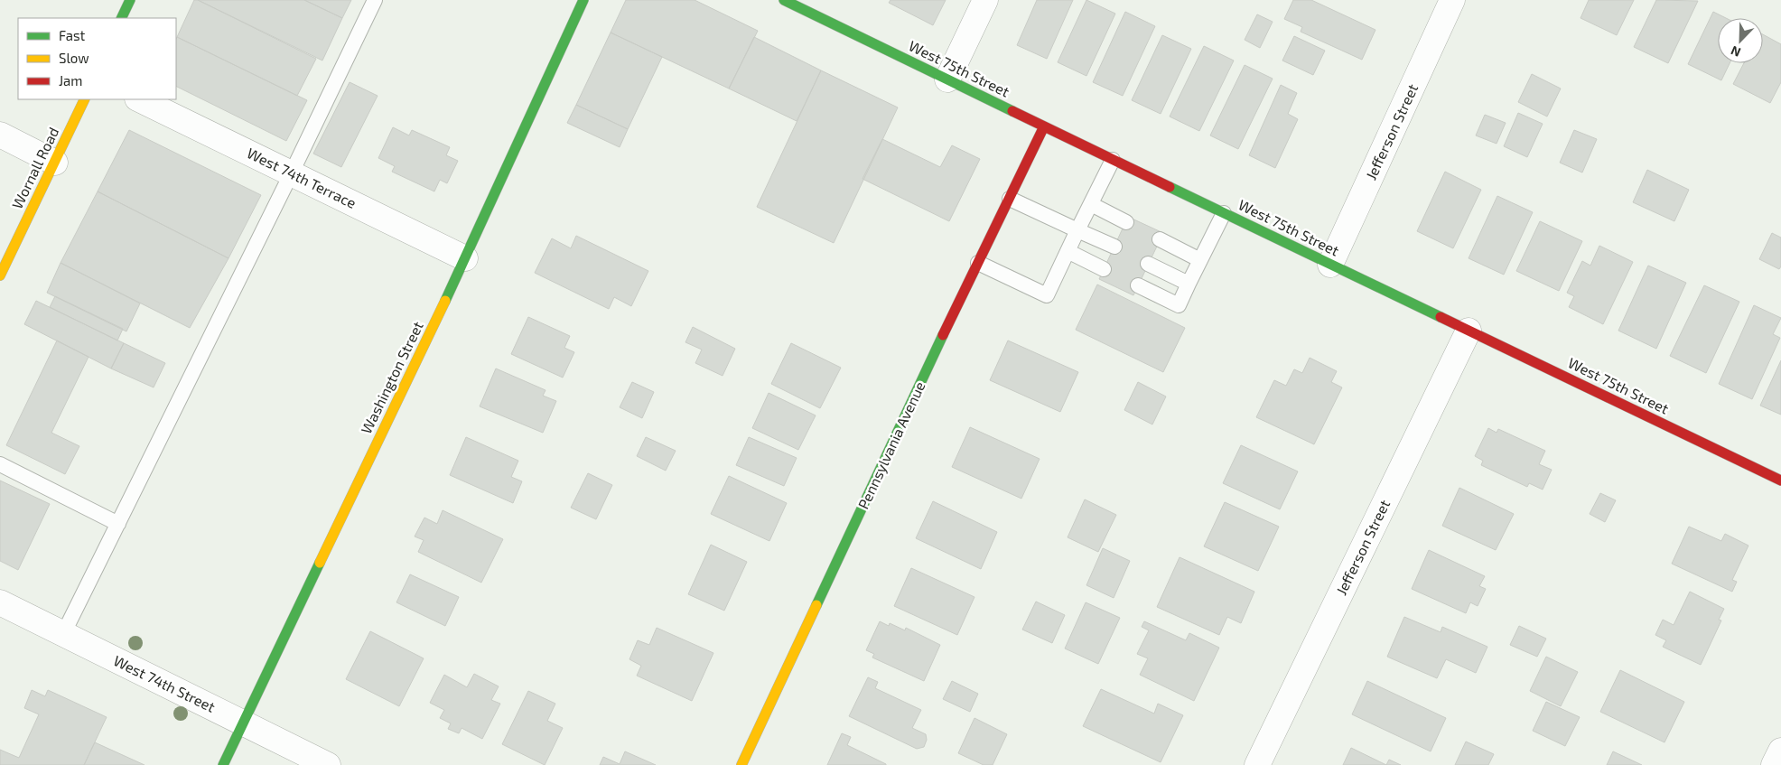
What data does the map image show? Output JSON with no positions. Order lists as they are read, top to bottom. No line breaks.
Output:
{"streets":{"street":["West 75th Street","Jefferson Street","Wornall Road","West 74th Terrace","Washington Street","Pennsylvania Avenue","West 74th Street"]},"crossings":[["West 75th Street","Jefferson Street"],["West 75th Street","Pennsylvania Avenue"],["West 74th Terrace","Washington Street"],["Washington Street","West 74th Street"]],"legend":["Fast","Slow","Jam"],"north":"bottom left"}
